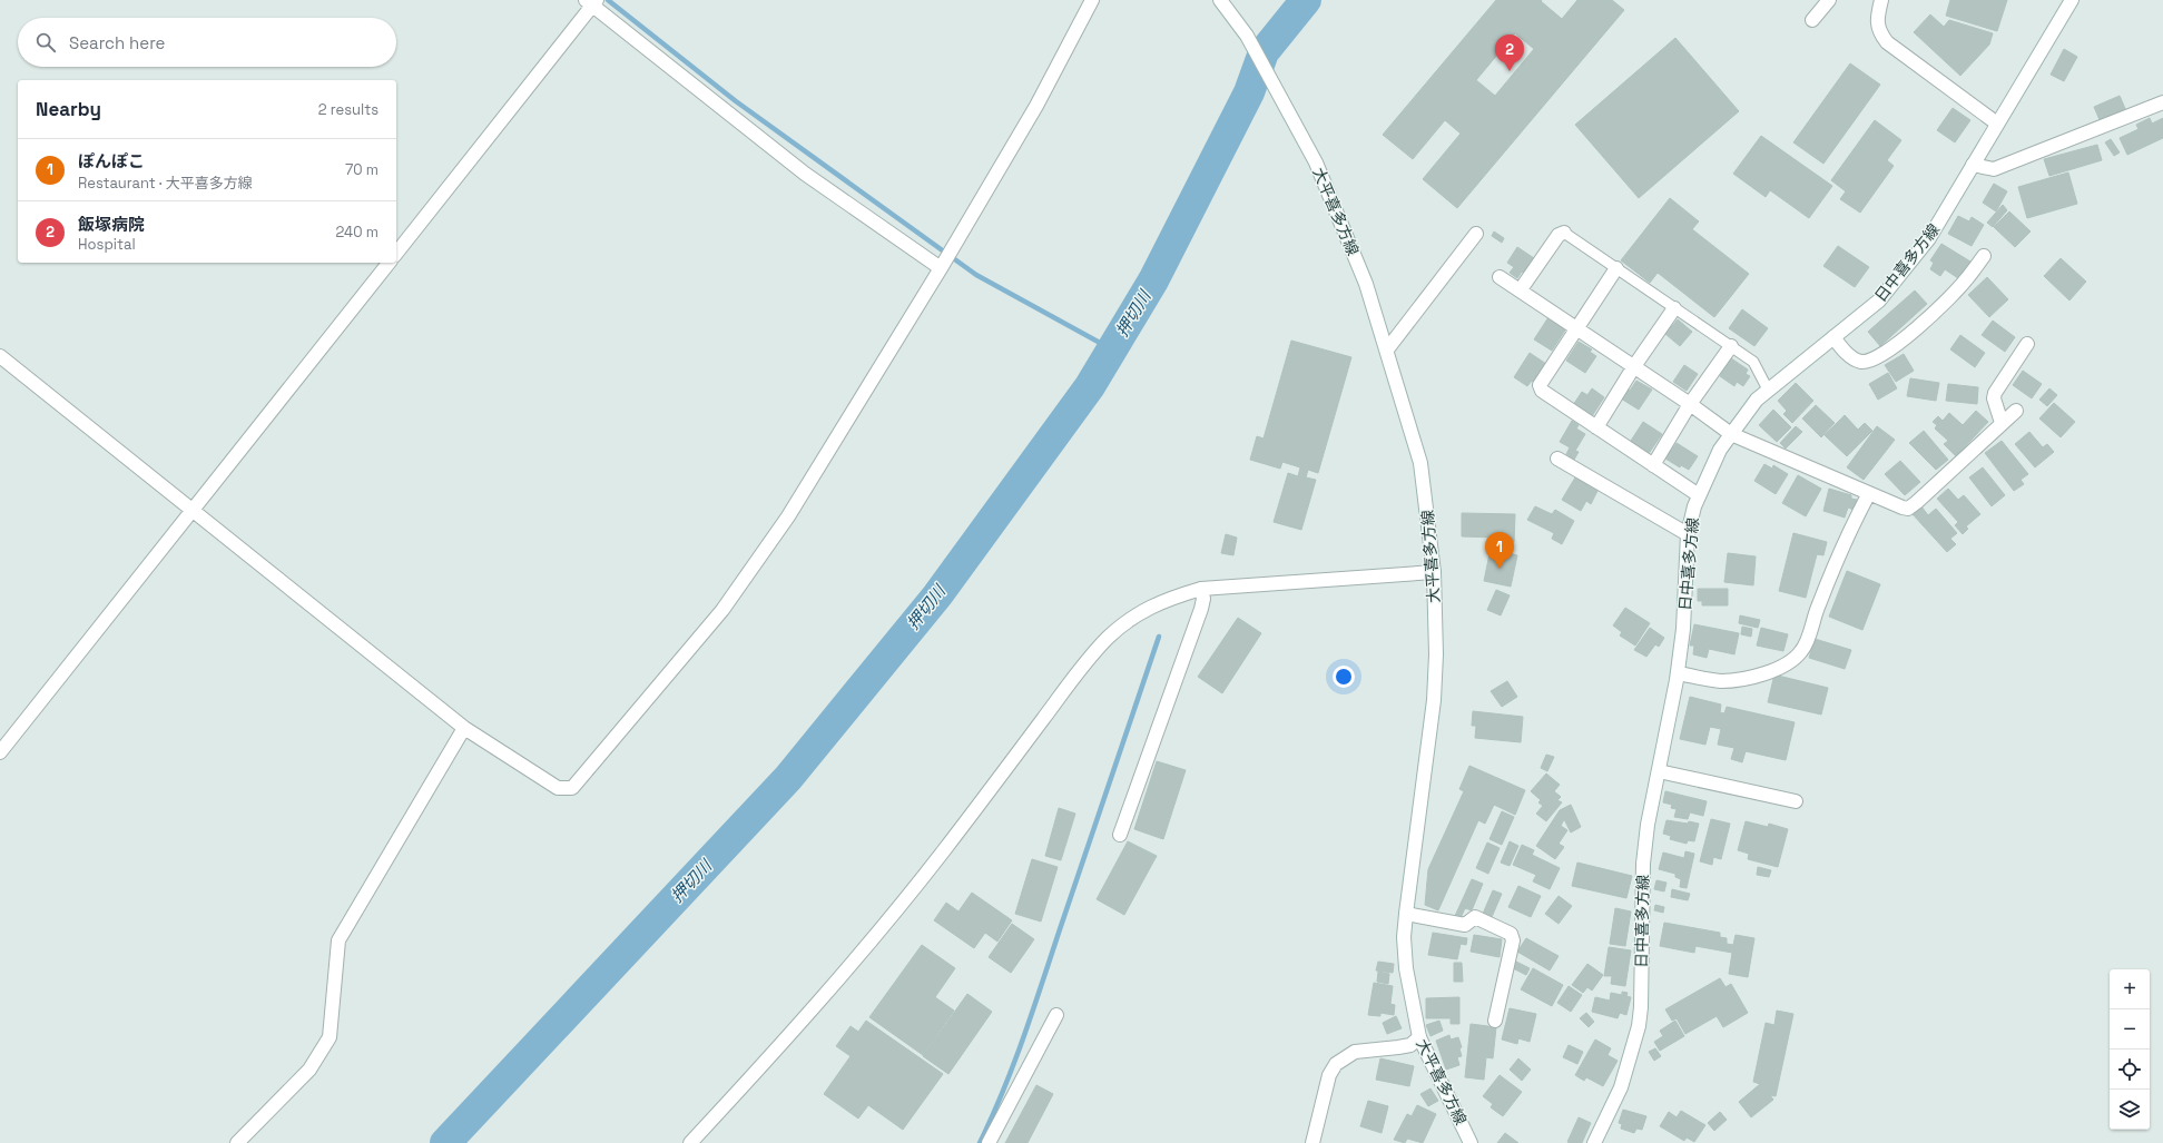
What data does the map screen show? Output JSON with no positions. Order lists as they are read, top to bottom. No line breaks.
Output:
{"streets":{"street":["大平喜多方線","日中喜多方線"]},"water":["押切川"],"page":{"search":"Search here","pins":["2","1"],"heading":["Nearby","2 results"],"list":[{"mark":"1","name":"ぽんぽこ","note":"Restaurant · 大平喜多方線","value":"70 m"},{"mark":"2","name":"飯塚病院","note":"Hospital","value":"240 m"}],"map_buttons":["+","−"]}}
